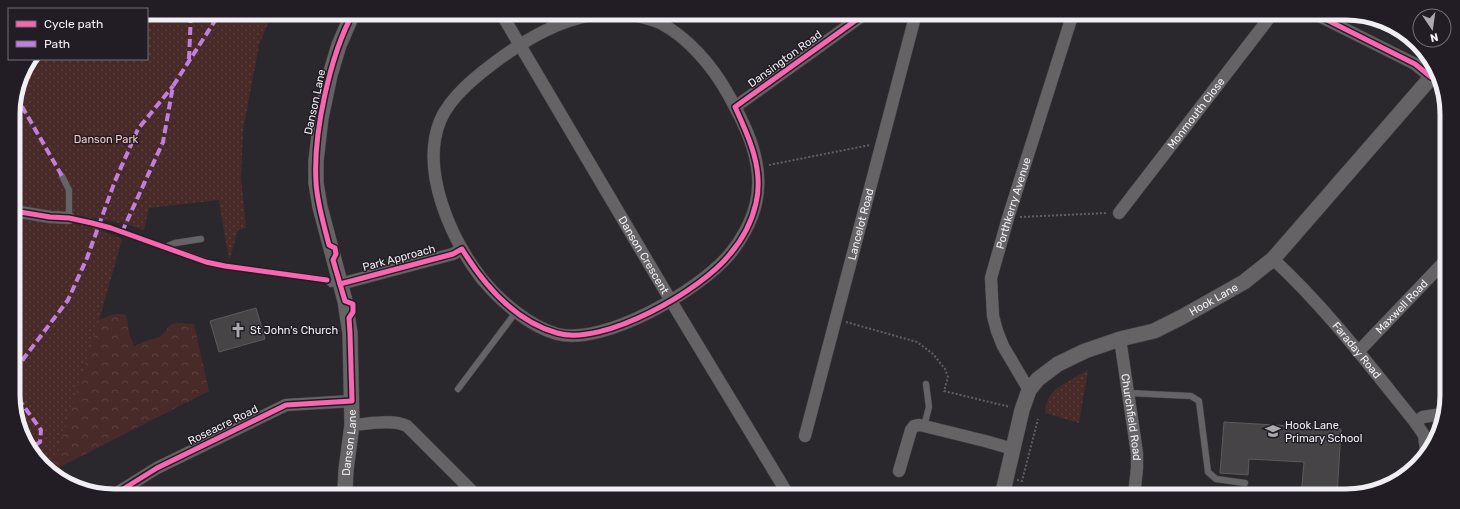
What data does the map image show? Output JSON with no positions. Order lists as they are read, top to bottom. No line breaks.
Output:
{"streets":{"street":["Dansington Road","Danson Lane","Monmouth Close","Porthkerry Avenue","Lancelot Road","Danson Crescent","Park Approach","Hook Lane","Maxwell Road","Faraday Road","Churchfield Road","Roseacre Road"]},"crossings":[["Danson Lane","Park Approach"],["Danson Lane","Roseacre Road"],["Porthkerry Avenue","Hook Lane"],["Hook Lane","Faraday Road"],["Hook Lane","Churchfield Road"],["Maxwell Road","Faraday Road"]],"parks":["Danson Park"],"places":{"church":["St John's Church"],"school or university":["Hook Lane Primary School"]},"legend":["Cycle path","Path"],"north":"bottom"}
